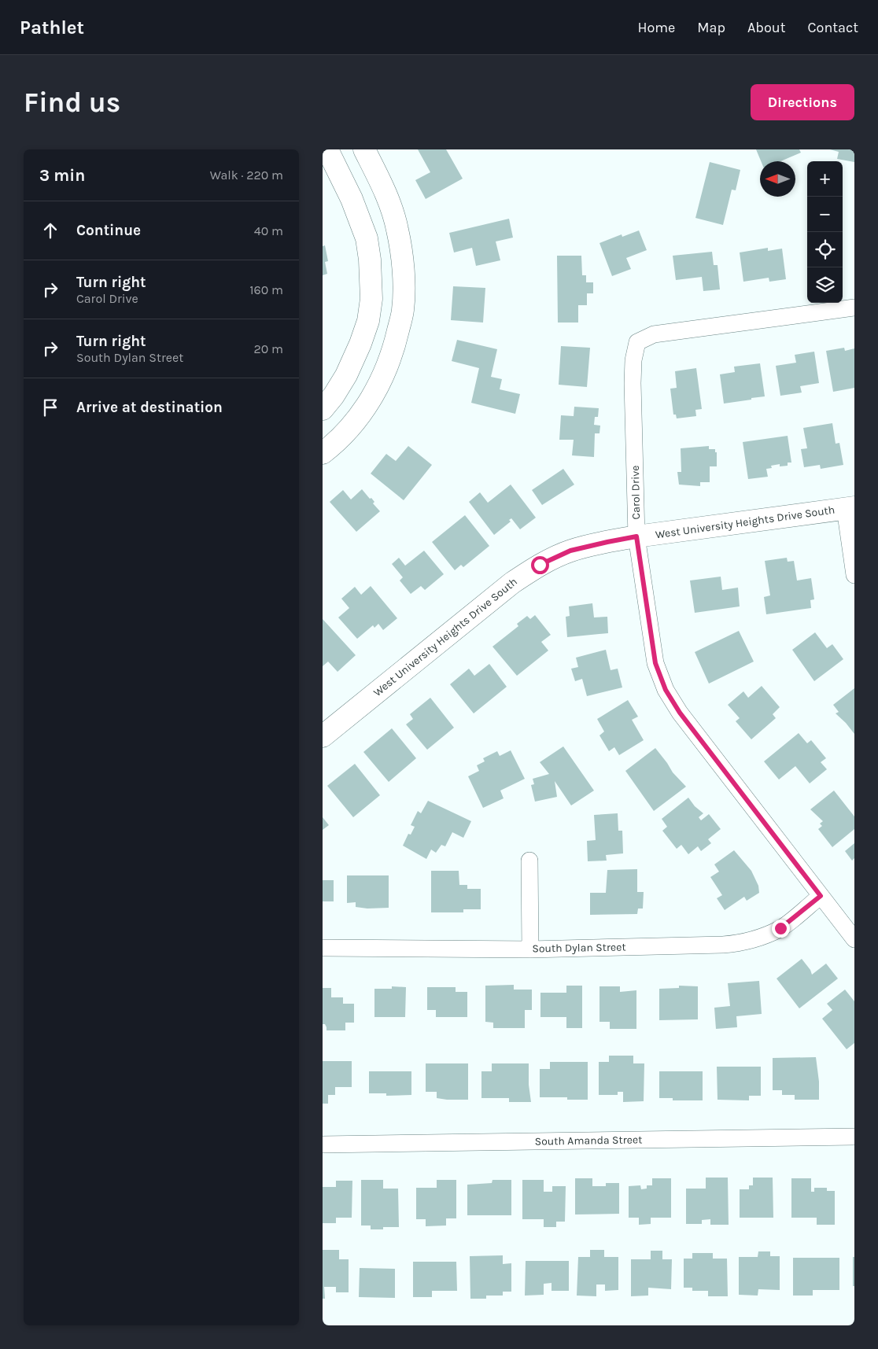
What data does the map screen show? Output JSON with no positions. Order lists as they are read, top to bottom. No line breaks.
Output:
{"streets":{"street":["Carol Drive","West University Heights Drive South","South Dylan Street","South Amanda Street"]},"crossings":[["Carol Drive","West University Heights Drive South"],["Carol Drive","South Dylan Street"]],"north":"left","page":{"header":"Pathlet","nav":["Home","Map","About","Contact"],"buttons":"Directions","title":"Find us","heading":["3 min","Walk · 220 m"],"map_buttons":["+","−"],"list":[["Continue","40 m"],["Turn right","Carol Drive","160 m"],["Turn right","South Dylan Street","20 m"],"Arrive at destination"]}}
